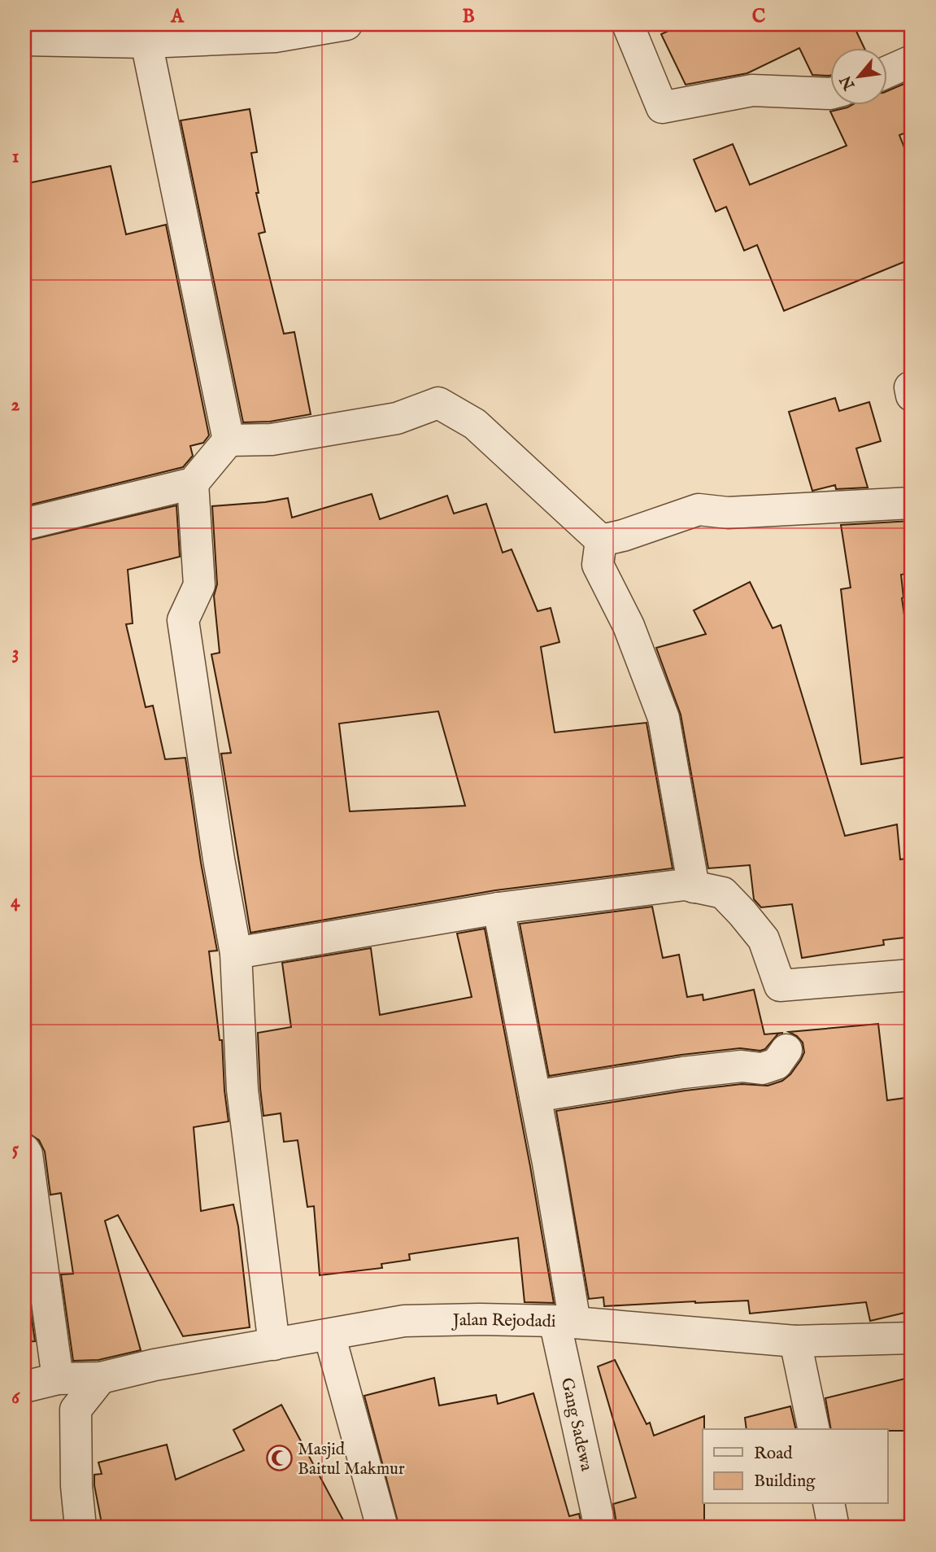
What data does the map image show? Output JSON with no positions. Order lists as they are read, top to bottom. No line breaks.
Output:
{"streets":{"street":["Jalan Rejodadi","Gang Sadewa"]},"crossings":[["Jalan Rejodadi","Gang Sadewa"]],"places":{"mosque":["Masjid Baitul Makmur"]},"legend":["Road","Building"],"north":"bottom left","grid":{"columns":["A","B","C"],"rows":["1","2","3","4","5","6"]}}
